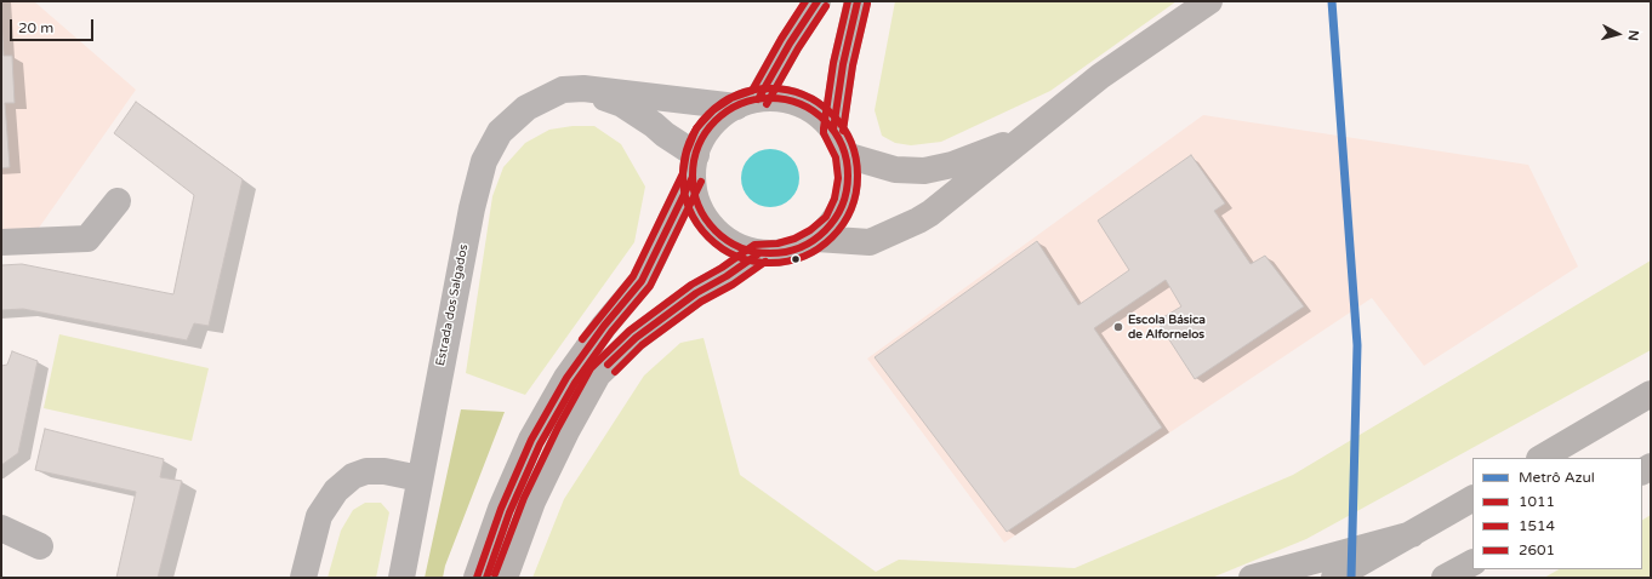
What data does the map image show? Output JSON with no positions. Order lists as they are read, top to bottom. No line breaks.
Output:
{"streets":{"street":["Estrada dos Salgados"]},"places":["Escola Básica de Alfornelos"],"lines":["metro line Azul","transit line 1011","transit line 2601","transit line 1514"],"legend":["Metrô Azul","1011","1514","2601"],"scale_bar":"20 m","north":"right"}
